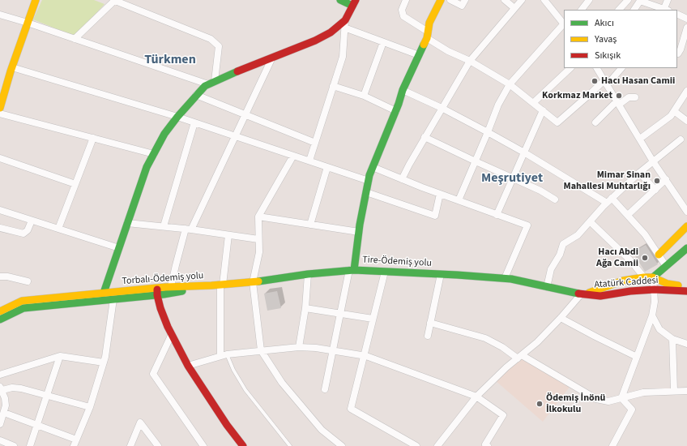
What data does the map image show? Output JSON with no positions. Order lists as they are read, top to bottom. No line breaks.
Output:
{"streets":{"street":["Tire-Ödemiş yolu","Torbalı-Ödemiş yolu","Atatürk Caddesi"]},"crossings":[["Tire-Ödemiş yolu","Torbalı-Ödemiş yolu"],["Tire-Ödemiş yolu","Atatürk Caddesi"]],"districts":["Türkmen","Meşrutiyet"],"places":["Hacı Hasan Camii","Korkmaz Market","Mimar Sinan Mahallesi Muhtarlığı","Hacı Abdi Ağa Camii","Ödemiş İnönü İlkokulu"],"legend":["Akıcı","Yavaş","Sıkışık"]}
